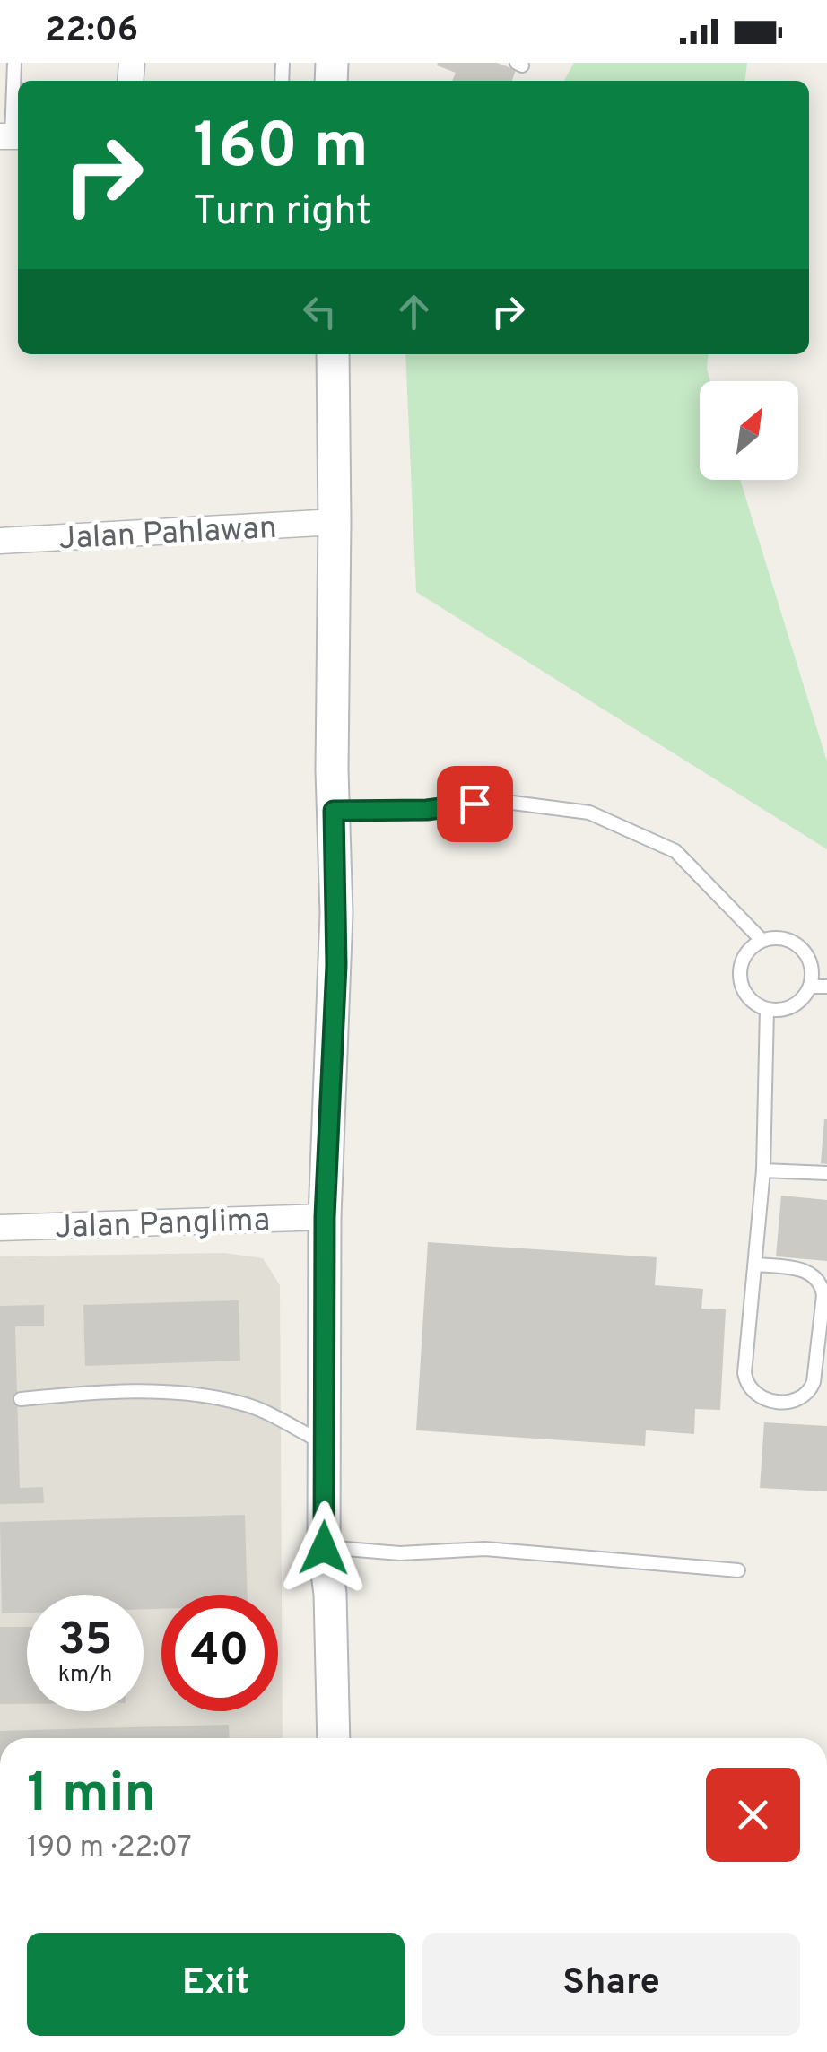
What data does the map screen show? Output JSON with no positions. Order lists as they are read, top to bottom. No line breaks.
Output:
{"streets":{"street":["Jalan Pahlawan","Jalan Panglima"]},"north":"top right","page":{"status":"22:06","turn":["160 m","Turn right"],"speed":"35 km/h","limit":"40","heading":["1 min","190 m · 22:07"],"buttons":["Exit","Share"]}}
